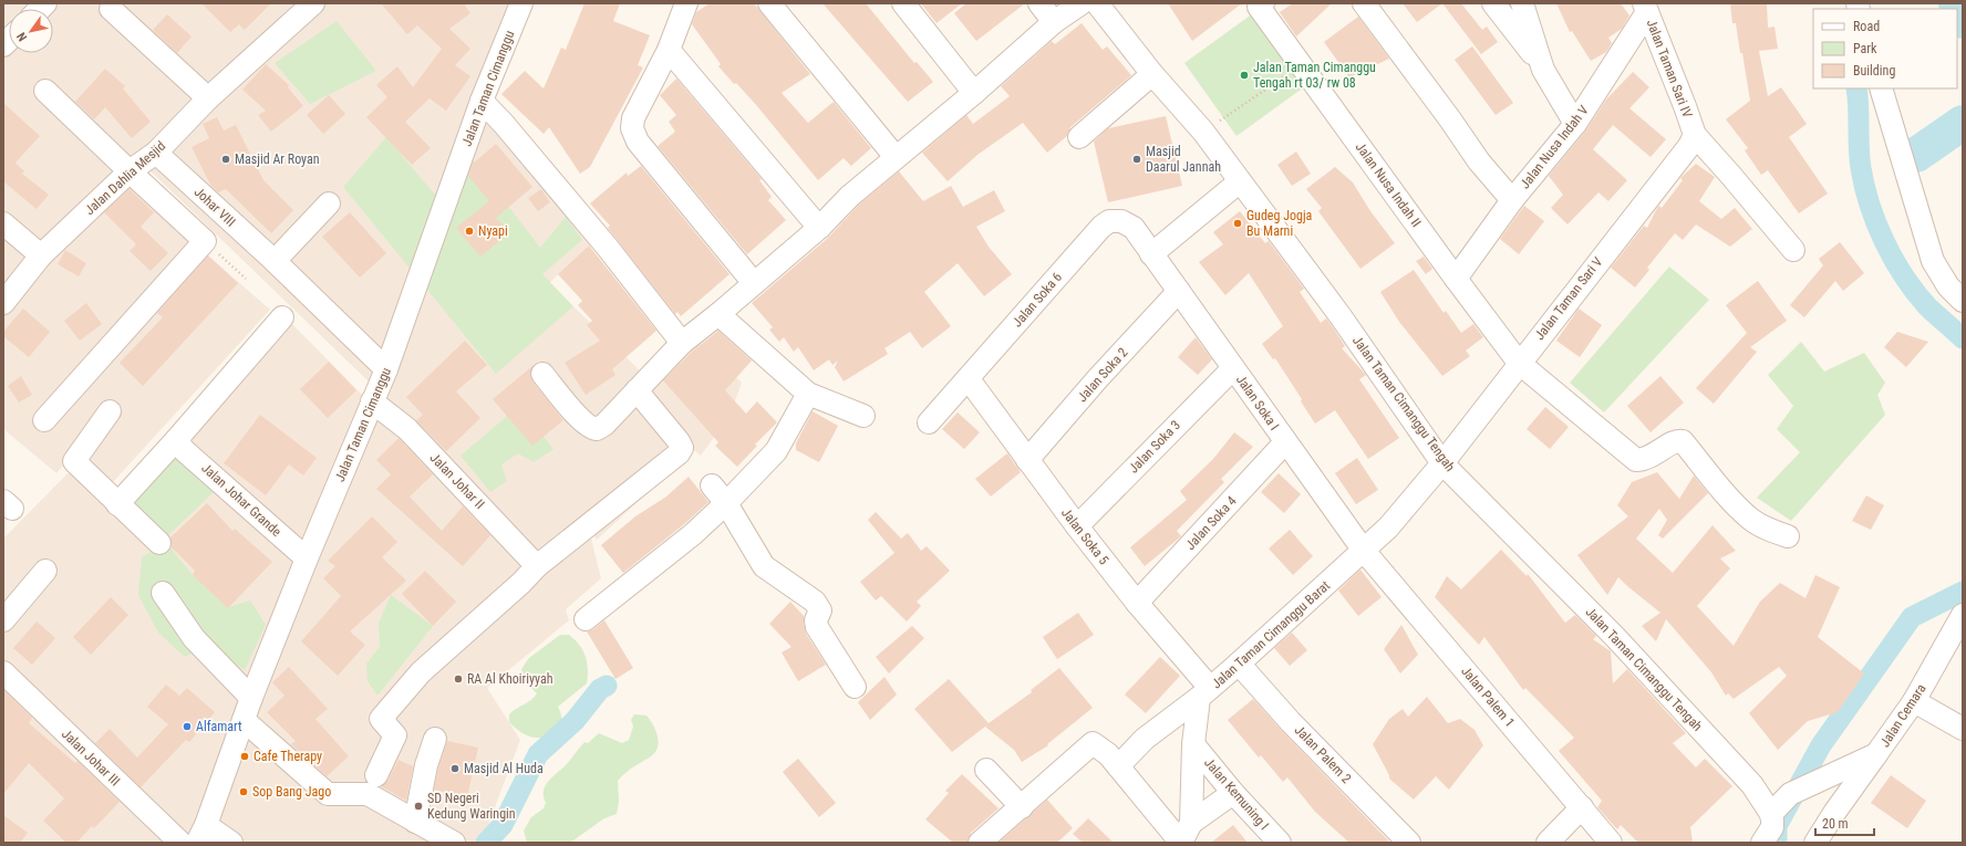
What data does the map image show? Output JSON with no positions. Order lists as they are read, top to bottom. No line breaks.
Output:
{"streets":{"street":["Jalan Taman Sari IV","Jalan Taman Cimanggu","Jalan Nusa Indah V","Jalan Dahlia Mesjid","Jalan Nusa Indah II","Johar VIII","Jalan Taman Sari V","Jalan Soka 6","Jalan Soka 2","Jalan Soka I","Jalan Taman Cimanggu Tengah","Jalan Soka 3","Jalan Johar II","Jalan Johar Grande","Jalan Soka 4","Jalan Soka 5","Jalan Taman Cimanggu Barat","Jalan Palem 1","Jalan Cemara","Jalan Palem 2","Jalan Johar III","Jalan Kemuning I"]},"crossings":[["Jalan Taman Sari IV","Jalan Nusa Indah V"],["Jalan Taman Sari IV","Jalan Taman Sari V"],["Jalan Taman Cimanggu","Johar VIII"],["Jalan Taman Cimanggu","Jalan Johar II"],["Jalan Taman Cimanggu","Jalan Johar Grande"],["Jalan Nusa Indah V","Jalan Nusa Indah II"],["Jalan Dahlia Mesjid","Johar VIII"],["Jalan Nusa Indah II","Jalan Taman Sari V"],["Jalan Taman Sari V","Jalan Taman Cimanggu Tengah"],["Jalan Taman Sari V","Jalan Taman Cimanggu Barat"],["Jalan Soka 6","Jalan Soka I"],["Jalan Soka 6","Jalan Soka 5"],["Jalan Soka 2","Jalan Soka I"],["Jalan Soka 2","Jalan Soka 5"],["Jalan Soka I","Jalan Soka 3"],["Jalan Soka I","Jalan Soka 4"],["Jalan Soka I","Jalan Taman Cimanggu Barat"],["Jalan Soka I","Jalan Palem 1"],["Jalan Taman Cimanggu Tengah","Jalan Taman Cimanggu Barat"],["Jalan Taman Cimanggu Tengah","Jalan Cemara"],["Jalan Soka 3","Jalan Soka 5"],["Jalan Soka 4","Jalan Soka 5"],["Jalan Soka 5","Jalan Taman Cimanggu Barat"],["Jalan Taman Cimanggu Barat","Jalan Palem 1"],["Jalan Taman Cimanggu Barat","Jalan Palem 2"],["Jalan Taman Cimanggu Barat","Jalan Kemuning I"]],"places":["Jalan Taman Cimanggu Tengah rt 03/ rw 08","Masjid Ar Royan","Masjid Daarul Jannah","Gudeg Jogja Bu Marni","Nyapi","RA Al Khoiriyyah","Alfamart","Cafe Therapy","Masjid Al Huda","Sop Bang Jago","SD Negeri Kedung Waringin"],"legend":["Road","Park","Building"],"scale_bar":"20 m","north":"bottom left"}
